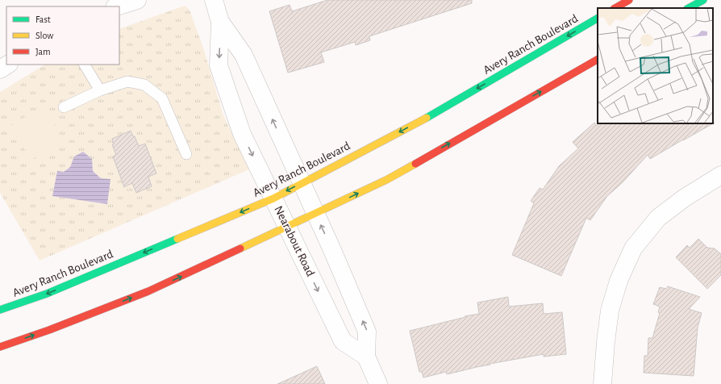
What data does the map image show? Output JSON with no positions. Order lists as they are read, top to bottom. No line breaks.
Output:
{"streets":{"main road":["Avery Ranch Boulevard"],"street":["Nearabout Road"]},"crossings":[["Avery Ranch Boulevard","Nearabout Road"]],"legend":["Fast","Slow","Jam"]}
